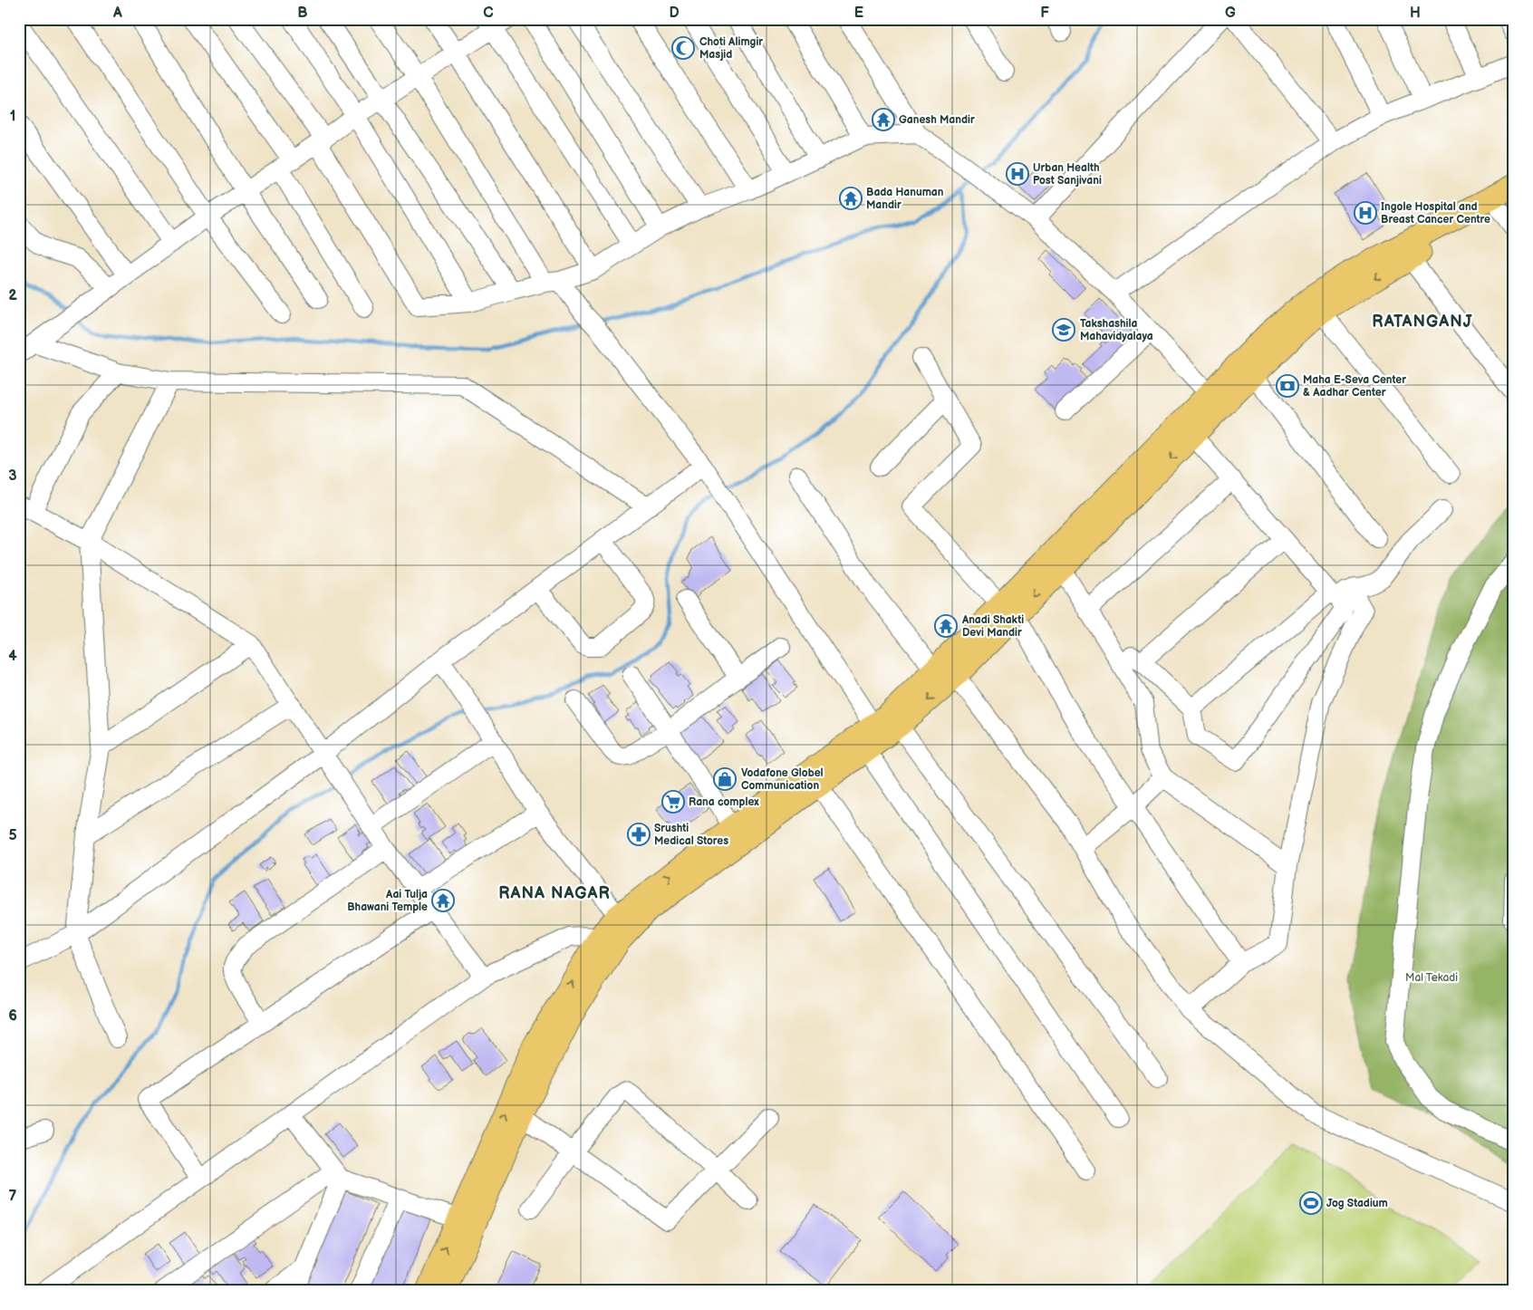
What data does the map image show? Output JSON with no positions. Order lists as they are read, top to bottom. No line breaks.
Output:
{"districts":["RATANGANJ","RANA NAGAR"],"parks":["Mal Tekadi"],"places":{"mosque":["Choti Alimgir Masjid"],"temple":["Ganesh Mandir","Bada Hanuman Mandir","Anadi Shakti Devi Mandir","Aai Tulja Bhawani Temple"],"hospital":["Urban Health Post Sanjivani","Ingole Hospital and Breast Cancer Centre"],"school or university":["Takshashila Mahavidyalaya"],"bank":["Maha E-Seva Center & Aadhar Center"],"shop":["Vodafone Globel Communication"],"supermarket":["Rana complex"],"pharmacy":["Srushti Medical Stores"],"sports":["Jog Stadium"]},"grid":{"columns":["A","B","C","D","E","F","G","H"],"rows":["1","2","3","4","5","6","7"]}}
